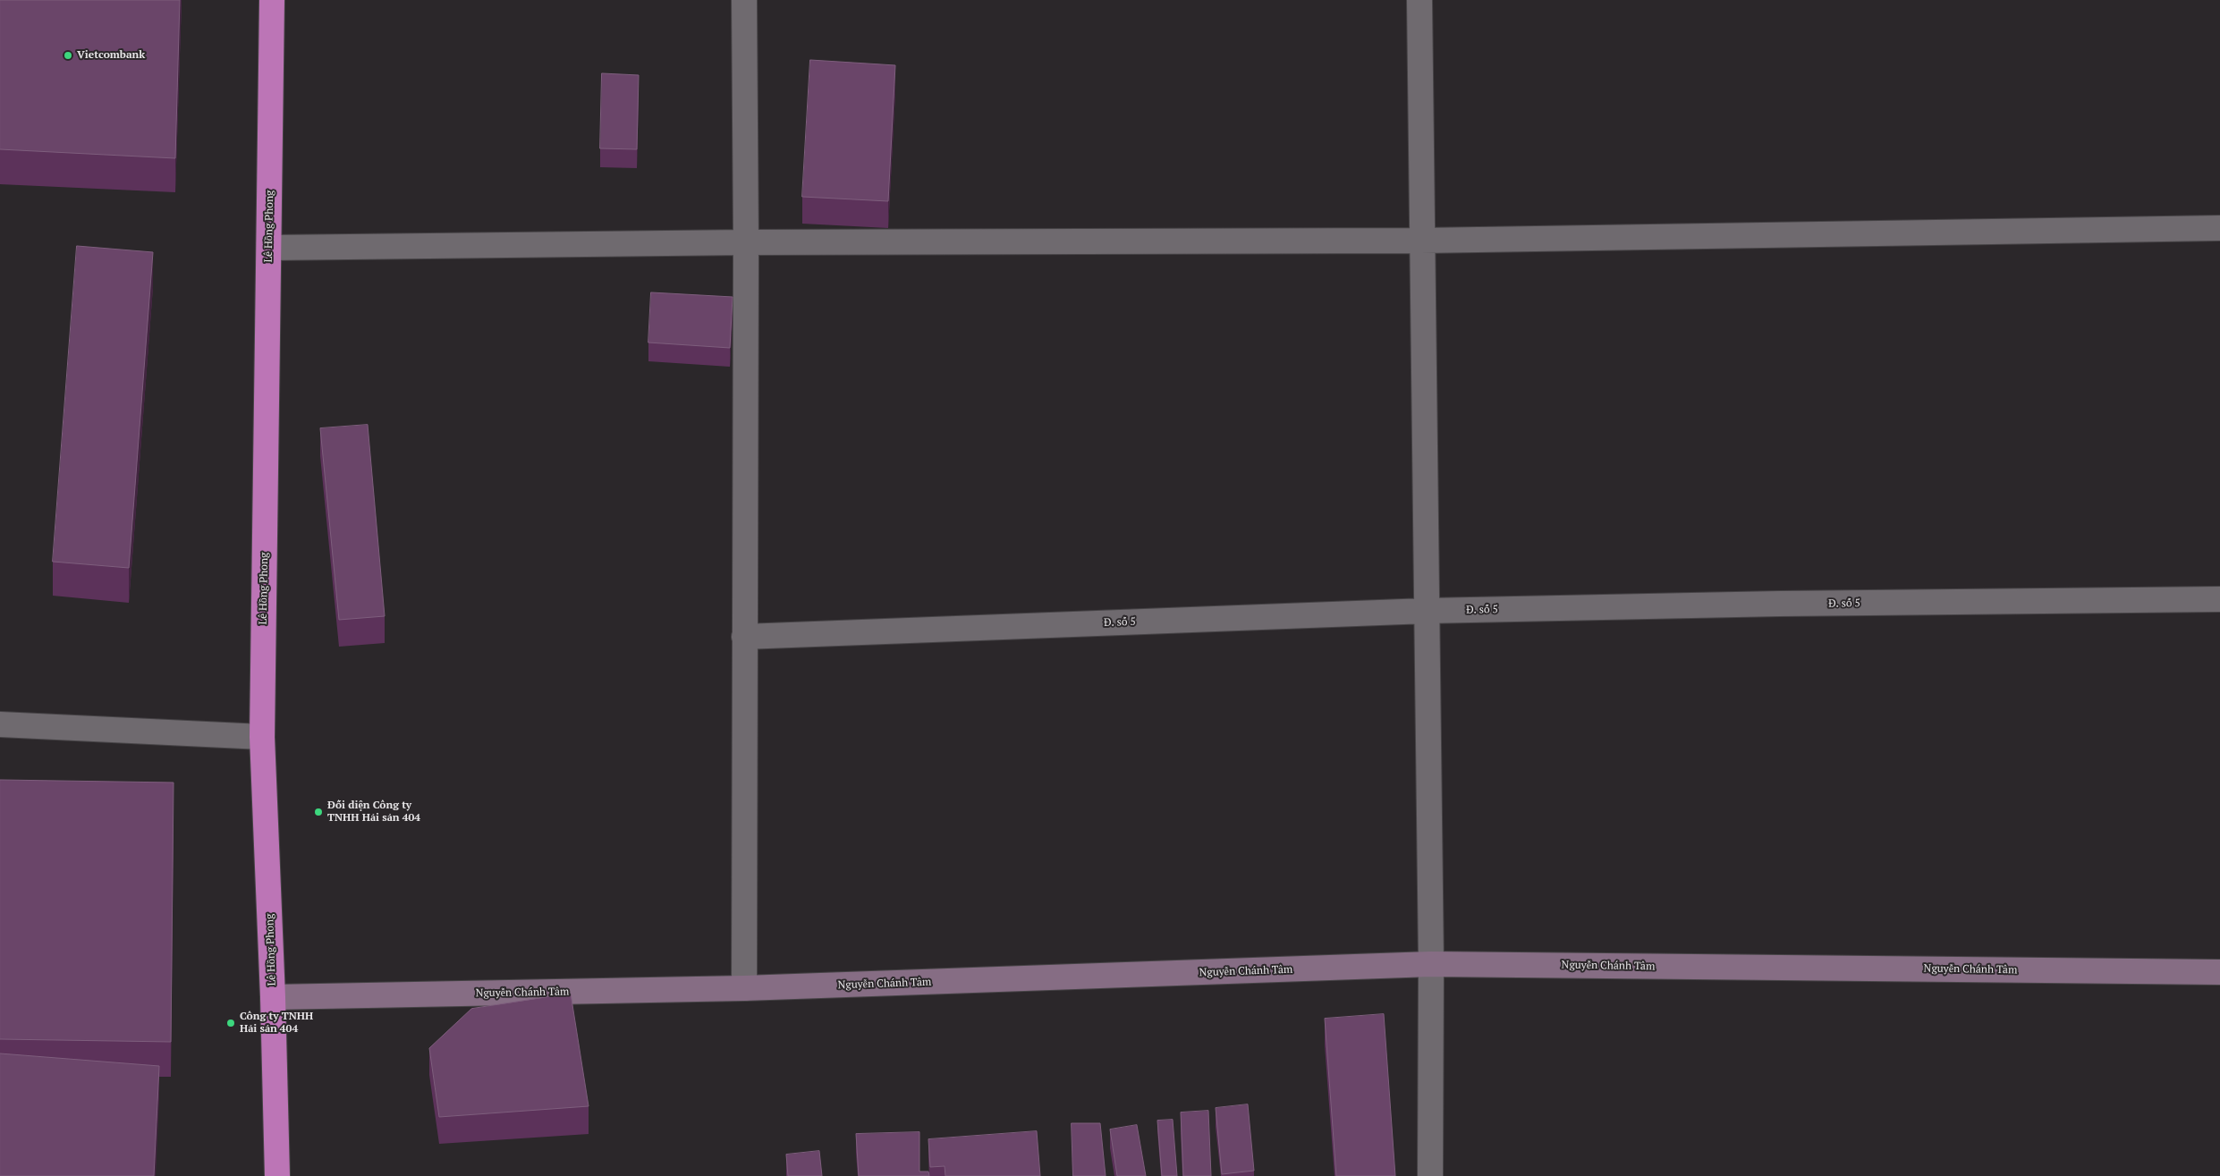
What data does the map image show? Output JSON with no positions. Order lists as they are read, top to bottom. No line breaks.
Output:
{"streets":{"highway":["Lê Hồng Phong"],"street":["Đ. số 5","Nguyễn Chánh Tâm"]},"crossings":[["Lê Hồng Phong","Nguyễn Chánh Tâm"]],"places":["Vietcombank","Đối diện Công ty TNHH Hải sản 404","Công ty TNHH Hải sản 404"]}
